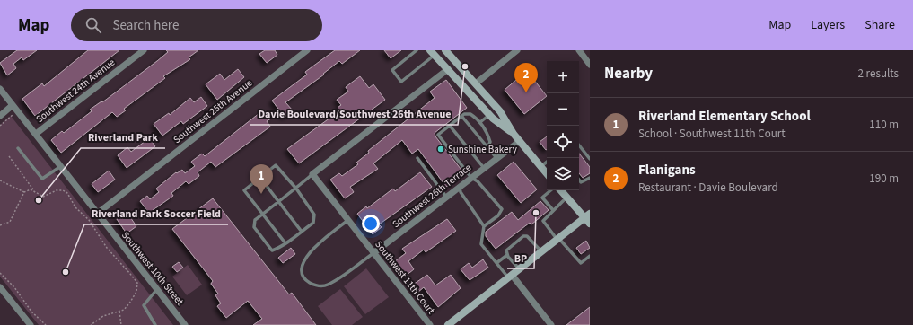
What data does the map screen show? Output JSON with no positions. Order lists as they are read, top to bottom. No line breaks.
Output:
{"streets":{"street":["Southwest 24th Avenue","Southwest 25th Avenue","Southwest 26th Terrace","Southwest 10th Street","Southwest 11th Court"]},"crossings":[["Southwest 24th Avenue","Southwest 10th Street"],["Southwest 25th Avenue","Southwest 10th Street"],["Southwest 26th Terrace","Southwest 11th Court"]],"places":["Davie Boulevard/Southwest 26th Avenue","Sunshine Bakery","Riverland Park","BP","Riverland Park Soccer Field"],"page":{"header":"Map","search":"Search here","nav":["Map","Layers","Share"],"heading":["Nearby","2 results"],"map_buttons":["+","−"],"pins":["2","1"],"list":[{"mark":"1","name":"Riverland Elementary School","note":"School · Southwest 11th Court","value":"110 m"},{"mark":"2","name":"Flanigans","note":"Restaurant · Davie Boulevard","value":"190 m"}]}}
